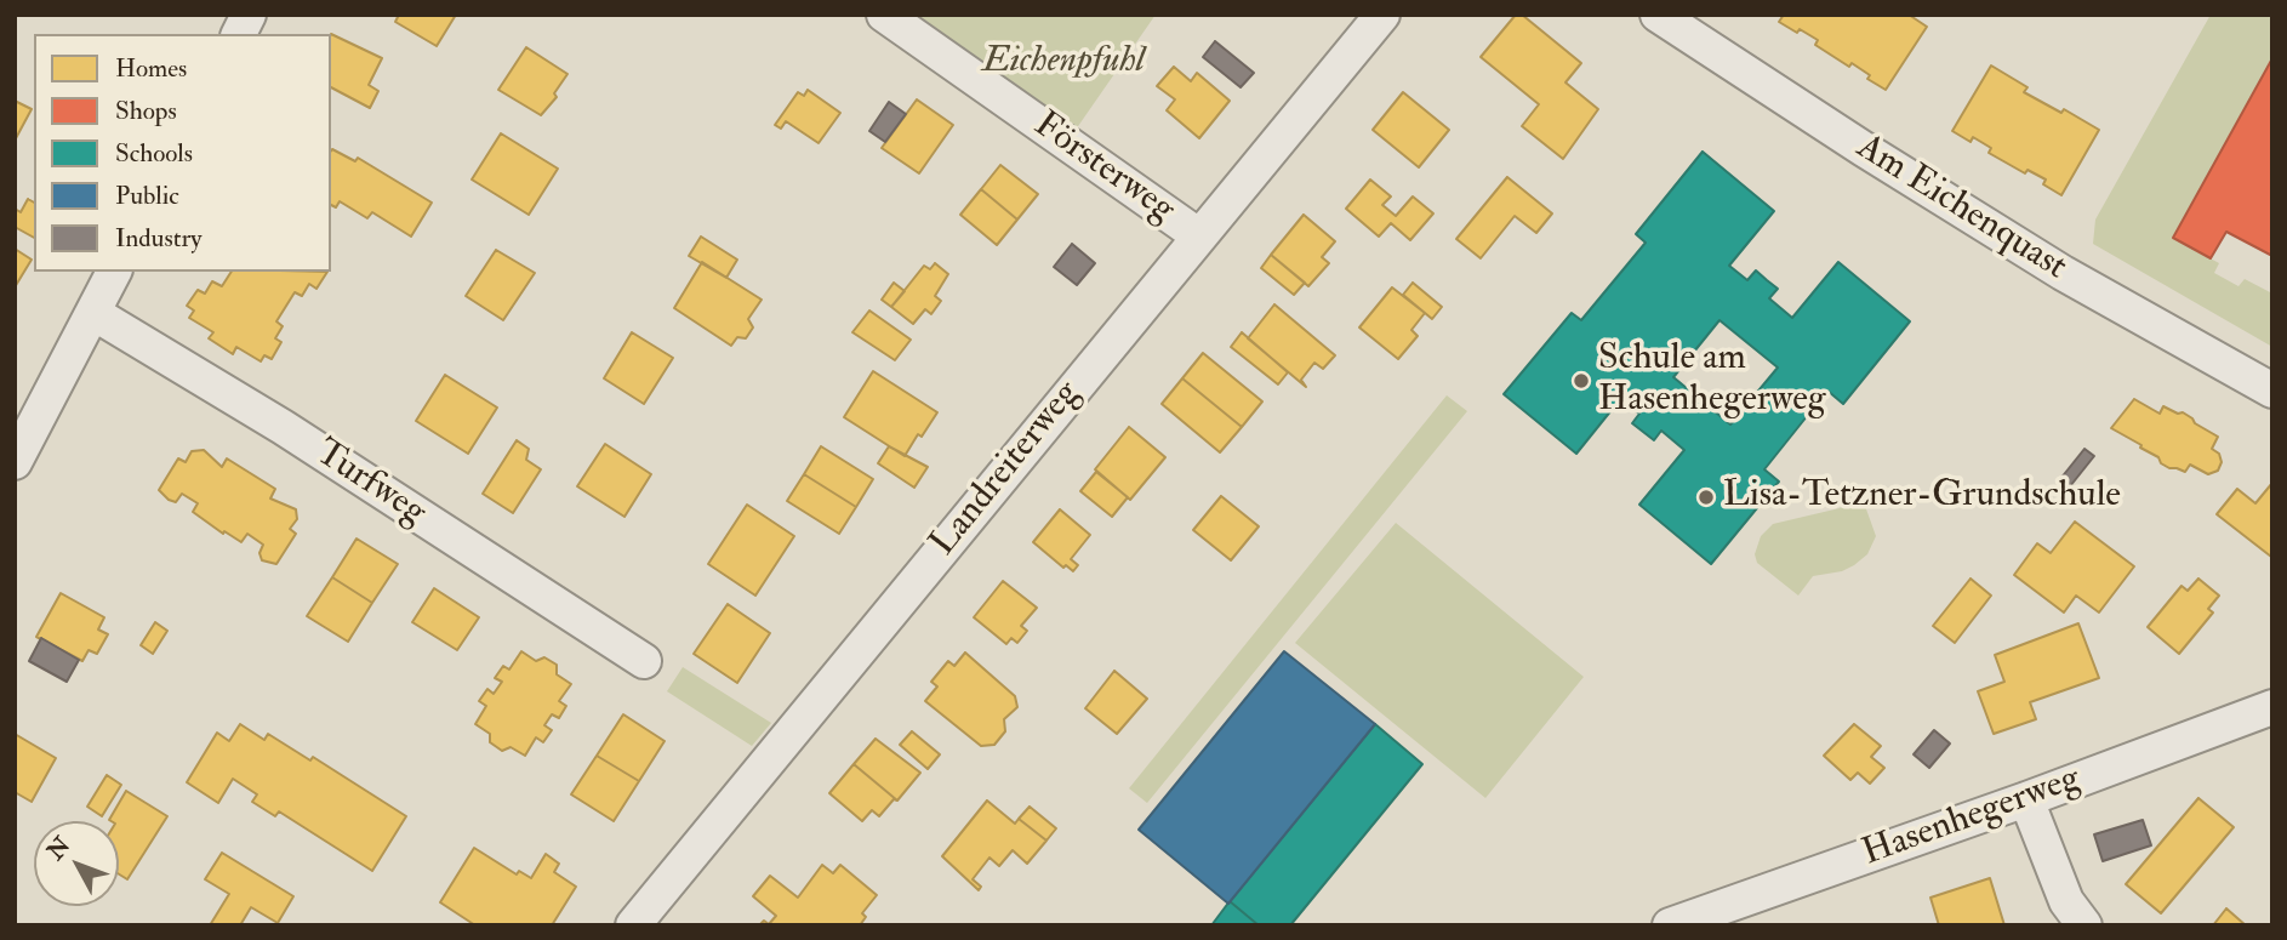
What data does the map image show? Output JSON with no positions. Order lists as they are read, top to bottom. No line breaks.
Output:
{"streets":{"street":["Försterweg","Am Eichenquast","Landreiterweg","Turfweg","Hasenhegerweg"]},"crossings":[["Försterweg","Landreiterweg"]],"parks":["Eichenpfuhl"],"places":["Schule am Hasenhegerweg","Lisa-Tetzner-Grundschule"],"legend":["Homes","Shops","Schools","Public","Industry"],"north":"top left"}
